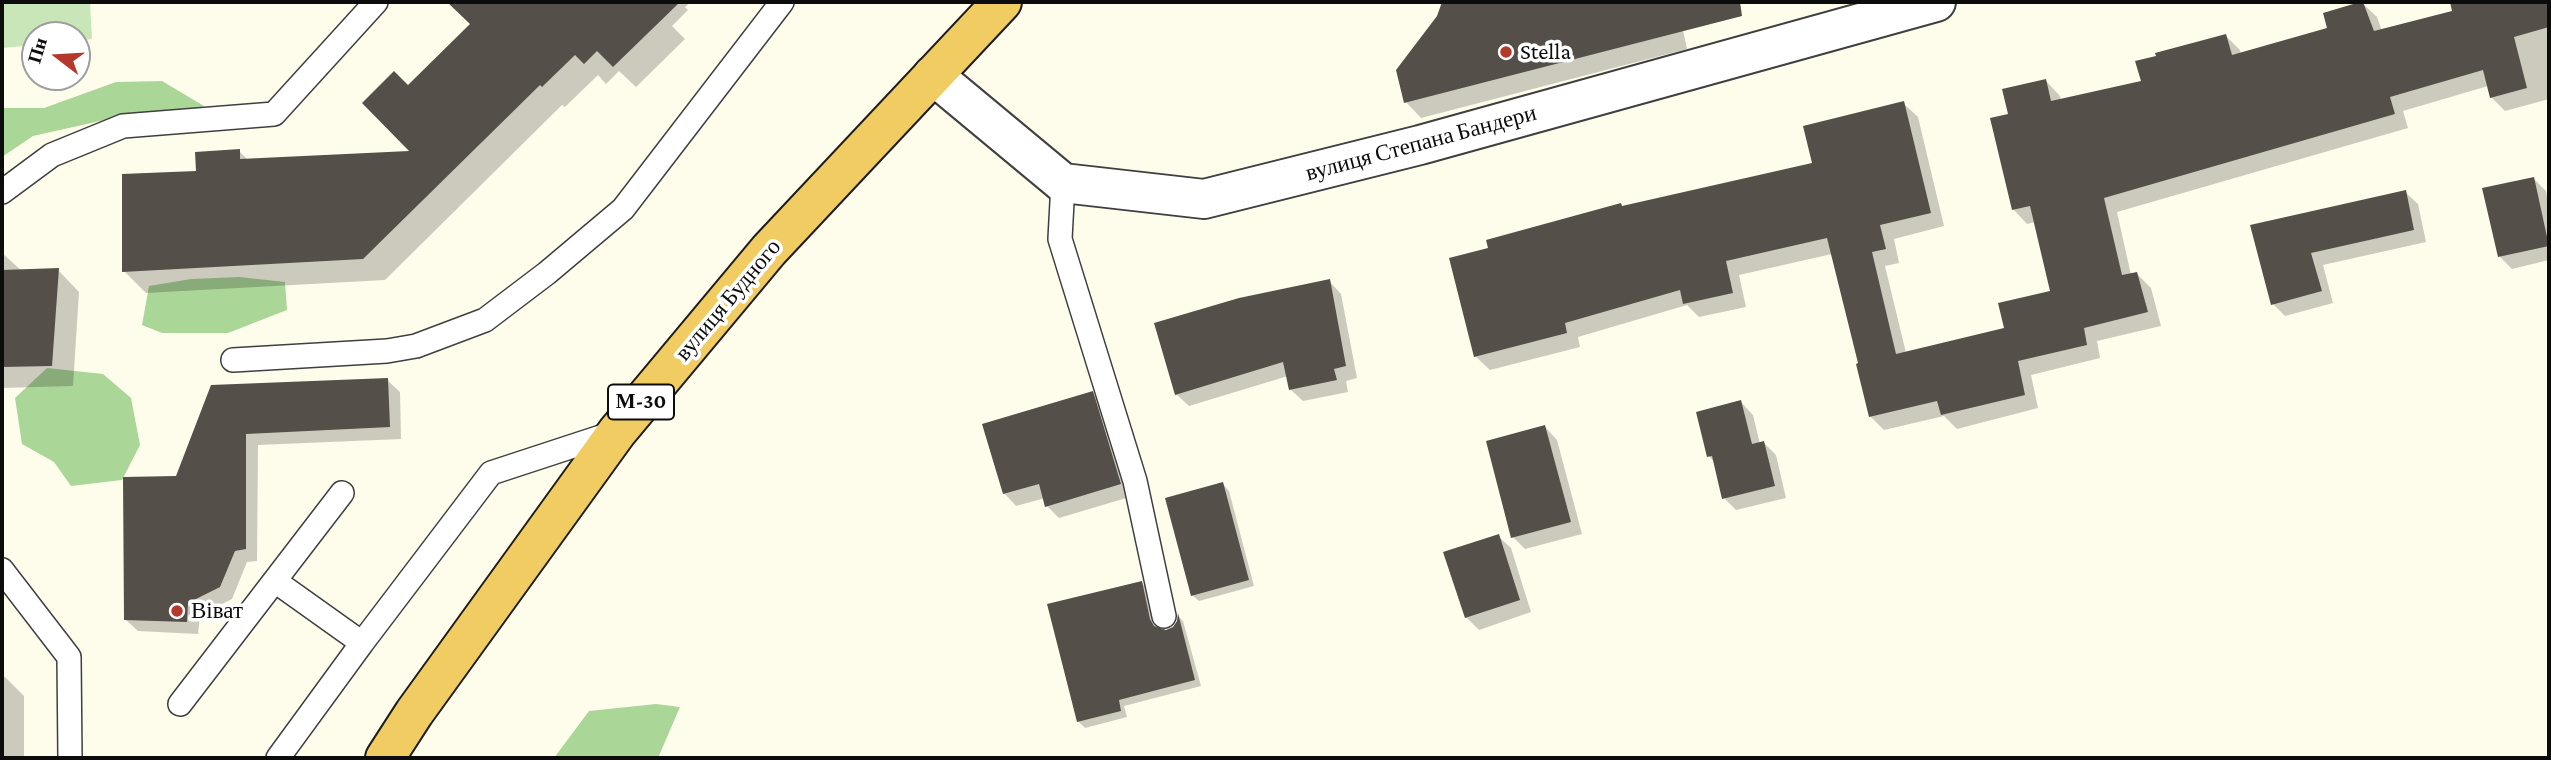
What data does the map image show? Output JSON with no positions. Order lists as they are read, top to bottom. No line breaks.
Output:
{"streets":{"highway":["вулиця Будного","М-30"],"street":["вулиця Степана Бандери"]},"places":["Stella","Віват"],"north":"left"}
